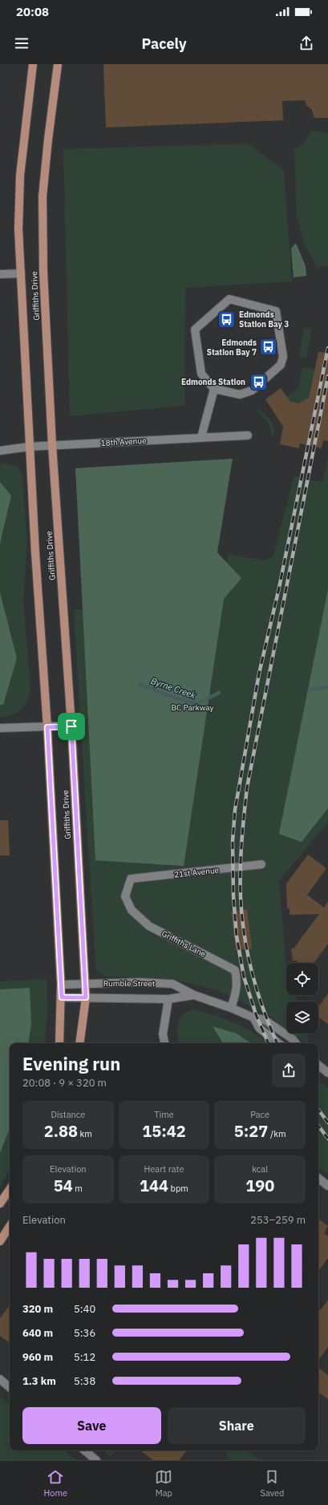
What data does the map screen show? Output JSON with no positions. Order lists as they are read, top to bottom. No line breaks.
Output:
{"streets":{"main road":["Griffiths Drive"],"street":["18th Avenue","21st Avenue","Griffiths Lane","Rumble Street"]},"crossings":[["Griffiths Drive","18th Avenue"],["Griffiths Drive","Rumble Street"],["21st Avenue","Griffiths Lane"],["Griffiths Lane","Rumble Street"]],"water":["Byrne Creek"],"parks":["BC Parkway"],"places":{"bus stop":["Edmonds Station Bay 3","Edmonds Station Bay 7","Edmonds Station"]},"page":{"status":"20:08","header":"Pacely","heading":["Evening run","20:08 · 9 × 320 m"],"stats":[["Distance","2.88 km"],["Time","15:42"],["Pace","5:27 /km"],["Elevation","54 m"],["Heart rate","144 bpm"],["kcal","190"]],"chart":["Elevation","253–259 m"],"list":[{"name":"320 m","note":"5:40"},{"name":"640 m","note":"5:36"},{"name":"960 m","note":"5:12"},{"name":"1.3 km","note":"5:38"}],"buttons":["Save","Share"],"tabs":["Home","Map","Saved"]}}
